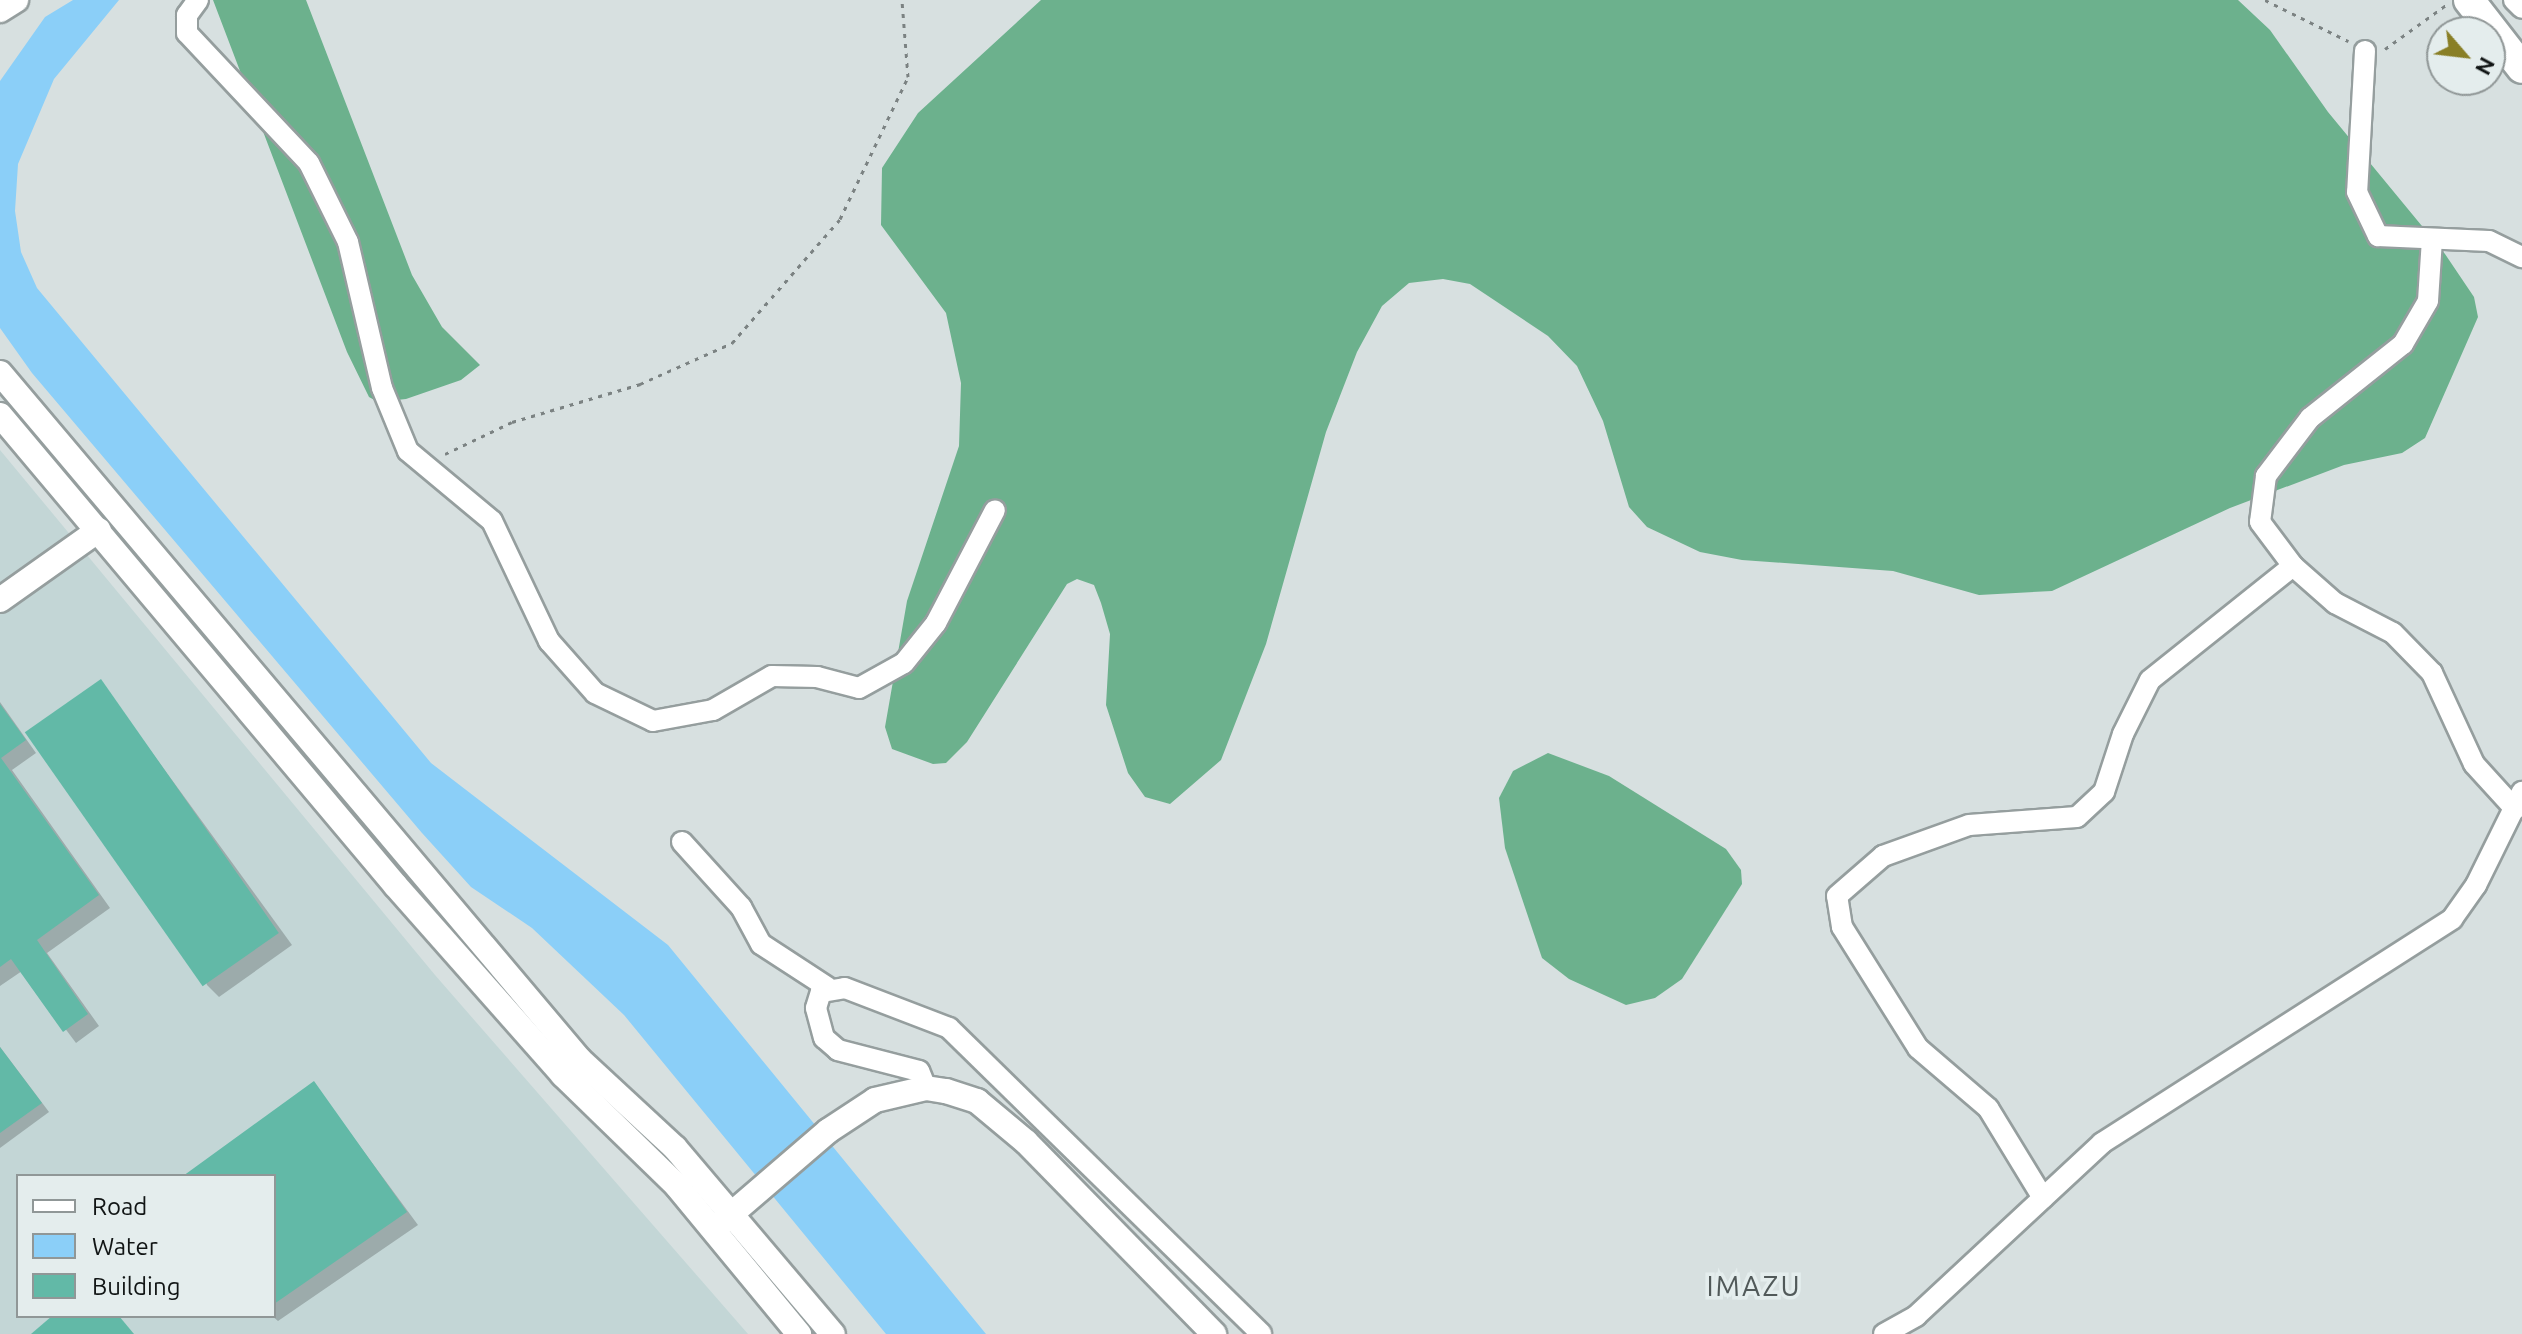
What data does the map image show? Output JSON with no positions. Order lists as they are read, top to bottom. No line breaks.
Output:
{"districts":["IMAZU"],"legend":["Road","Water","Building"],"north":"bottom right"}
